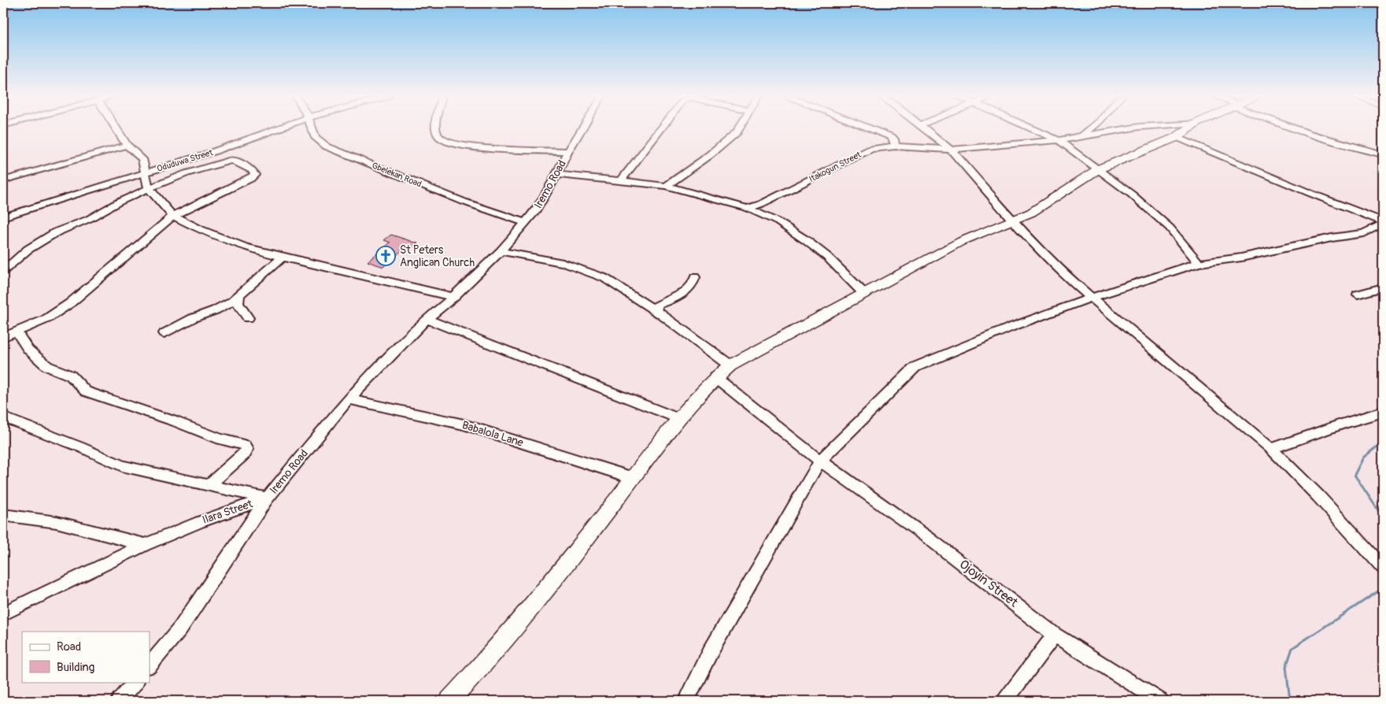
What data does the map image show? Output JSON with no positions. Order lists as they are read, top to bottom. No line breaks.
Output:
{"streets":{"street":["Oduduwa Street","Itakogun Street","Gbelekan Road","Iremo Road","Babalola Lane","Ilara Street","Ojoyin Street"]},"crossings":[["Gbelekan Road","Iremo Road"],["Iremo Road","Babalola Lane"],["Iremo Road","Ilara Street"]],"places":{"church":["St Peters Anglican Church"]},"legend":["Road","Building"]}
